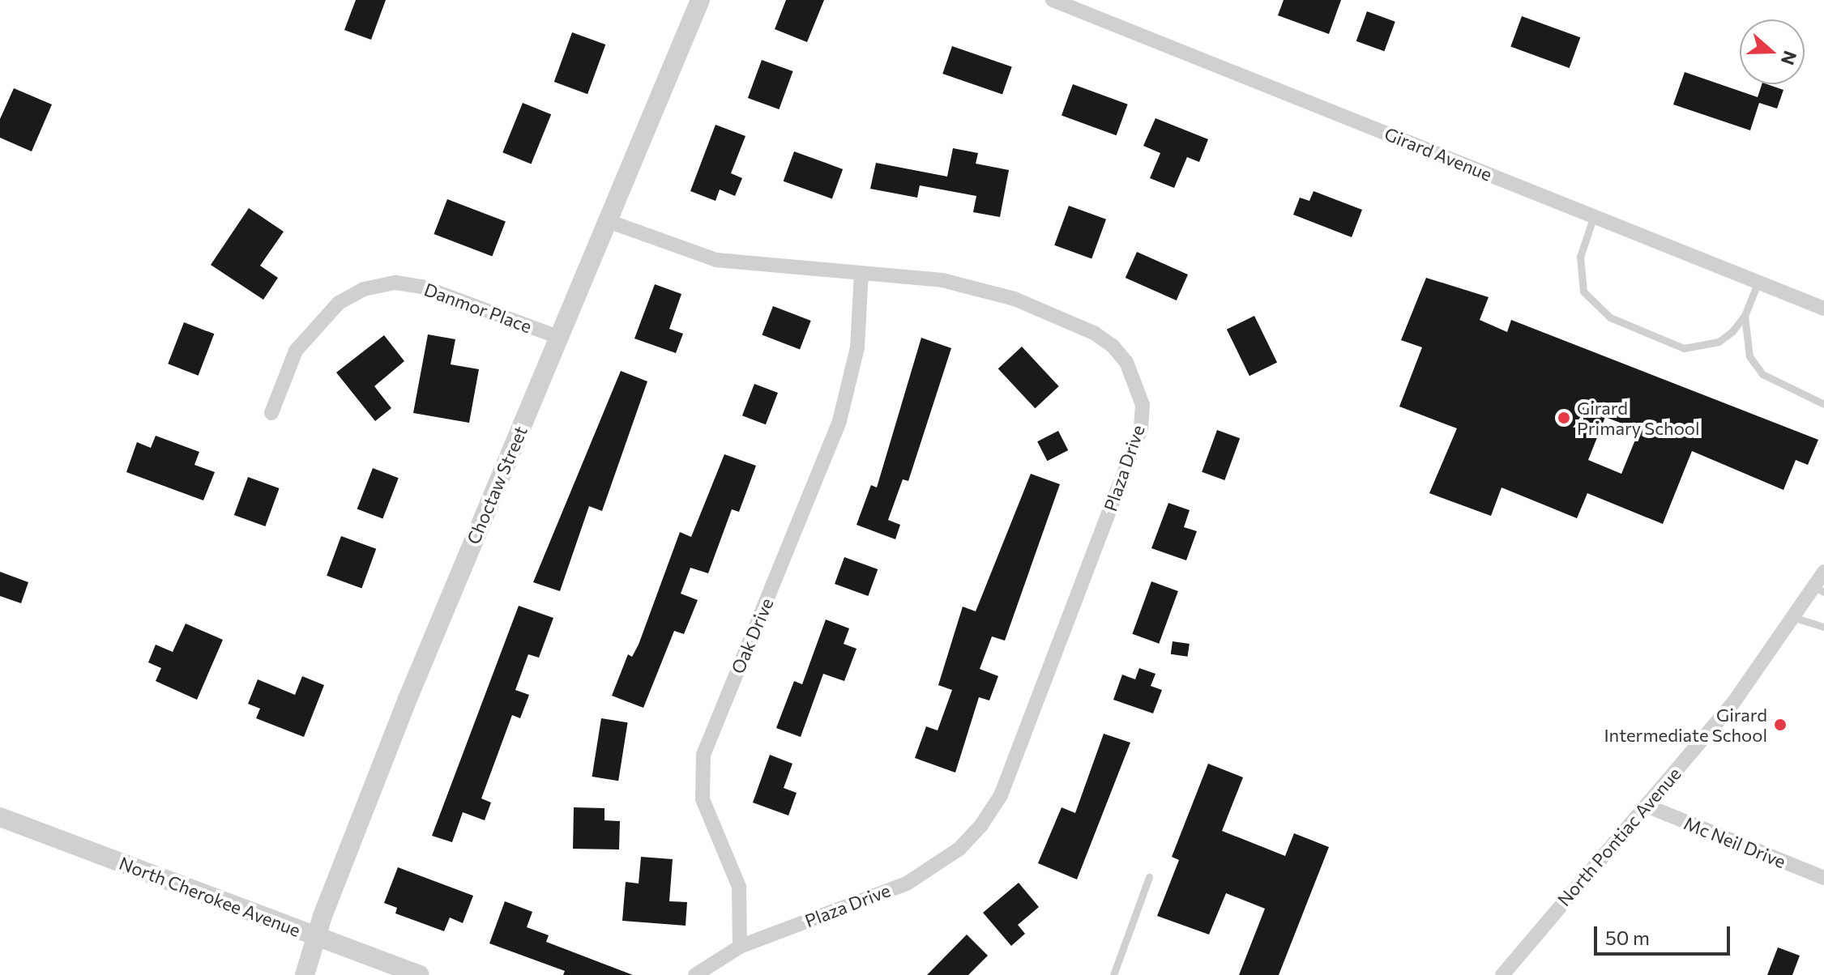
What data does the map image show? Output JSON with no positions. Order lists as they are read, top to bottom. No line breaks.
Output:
{"streets":{"street":["Girard Avenue","Danmor Place","Plaza Drive","Choctaw Street","Oak Drive","North Pontiac Avenue","Mc Neil Drive","North Cherokee Avenue"]},"crossings":[["Danmor Place","Choctaw Street"],["Plaza Drive","Choctaw Street"],["Plaza Drive","Oak Drive"],["Choctaw Street","North Cherokee Avenue"],["North Pontiac Avenue","Mc Neil Drive"]],"places":["Girard Primary School","Girard Intermediate School"],"scale_bar":"50 m","north":"right"}
